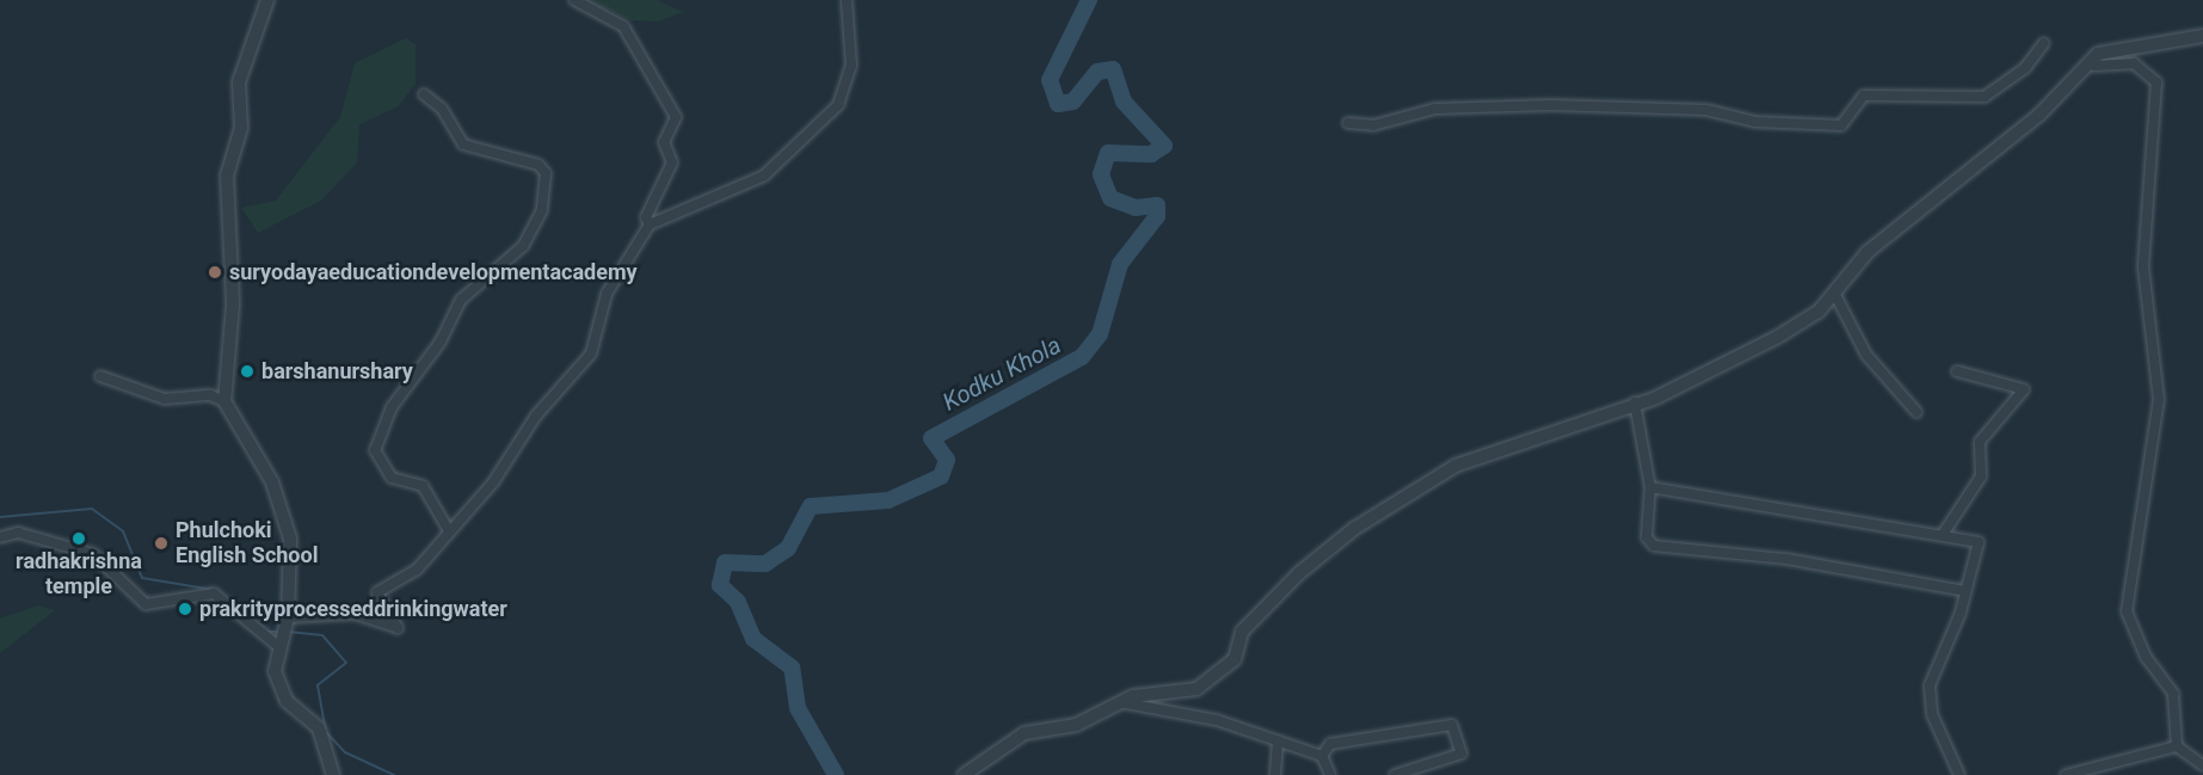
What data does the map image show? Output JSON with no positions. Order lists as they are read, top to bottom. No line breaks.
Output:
{"water":["Kodku Khola"],"places":["suryodayaeducationdevelopmentacademy","barshanurshary","radhakrishna temple","Phulchoki English School","prakrityprocesseddrinkingwater"]}
